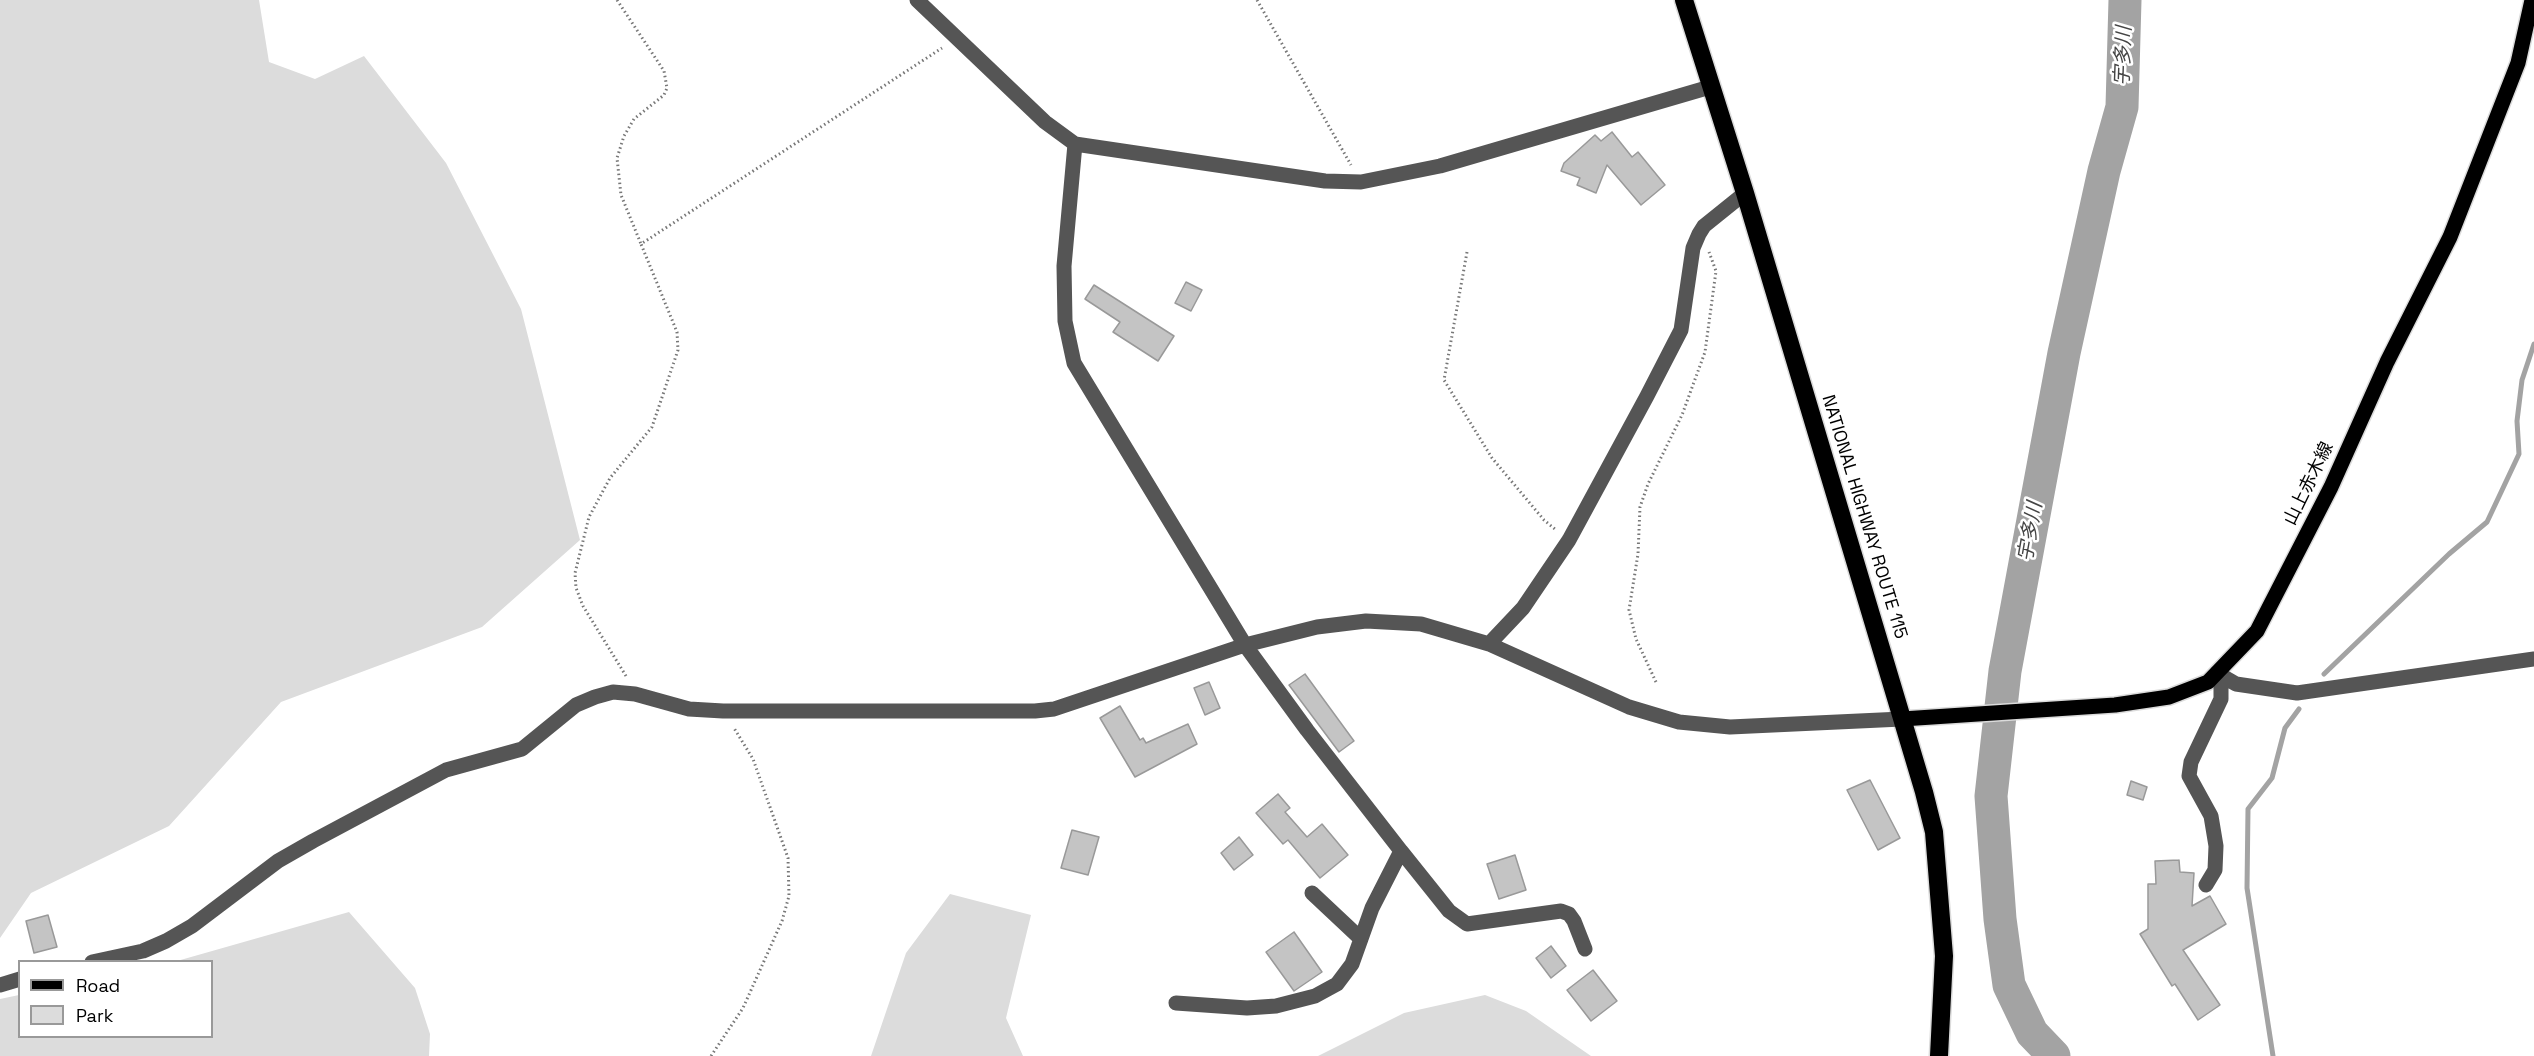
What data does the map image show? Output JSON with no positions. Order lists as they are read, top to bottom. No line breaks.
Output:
{"streets":{"highway":["NATIONAL HIGHWAY ROUTE 115"],"main road":["山上赤木線"]},"crossings":[["山上赤木線","NATIONAL HIGHWAY ROUTE 115"]],"water":["宇多川"],"legend":["Road","Park"]}
